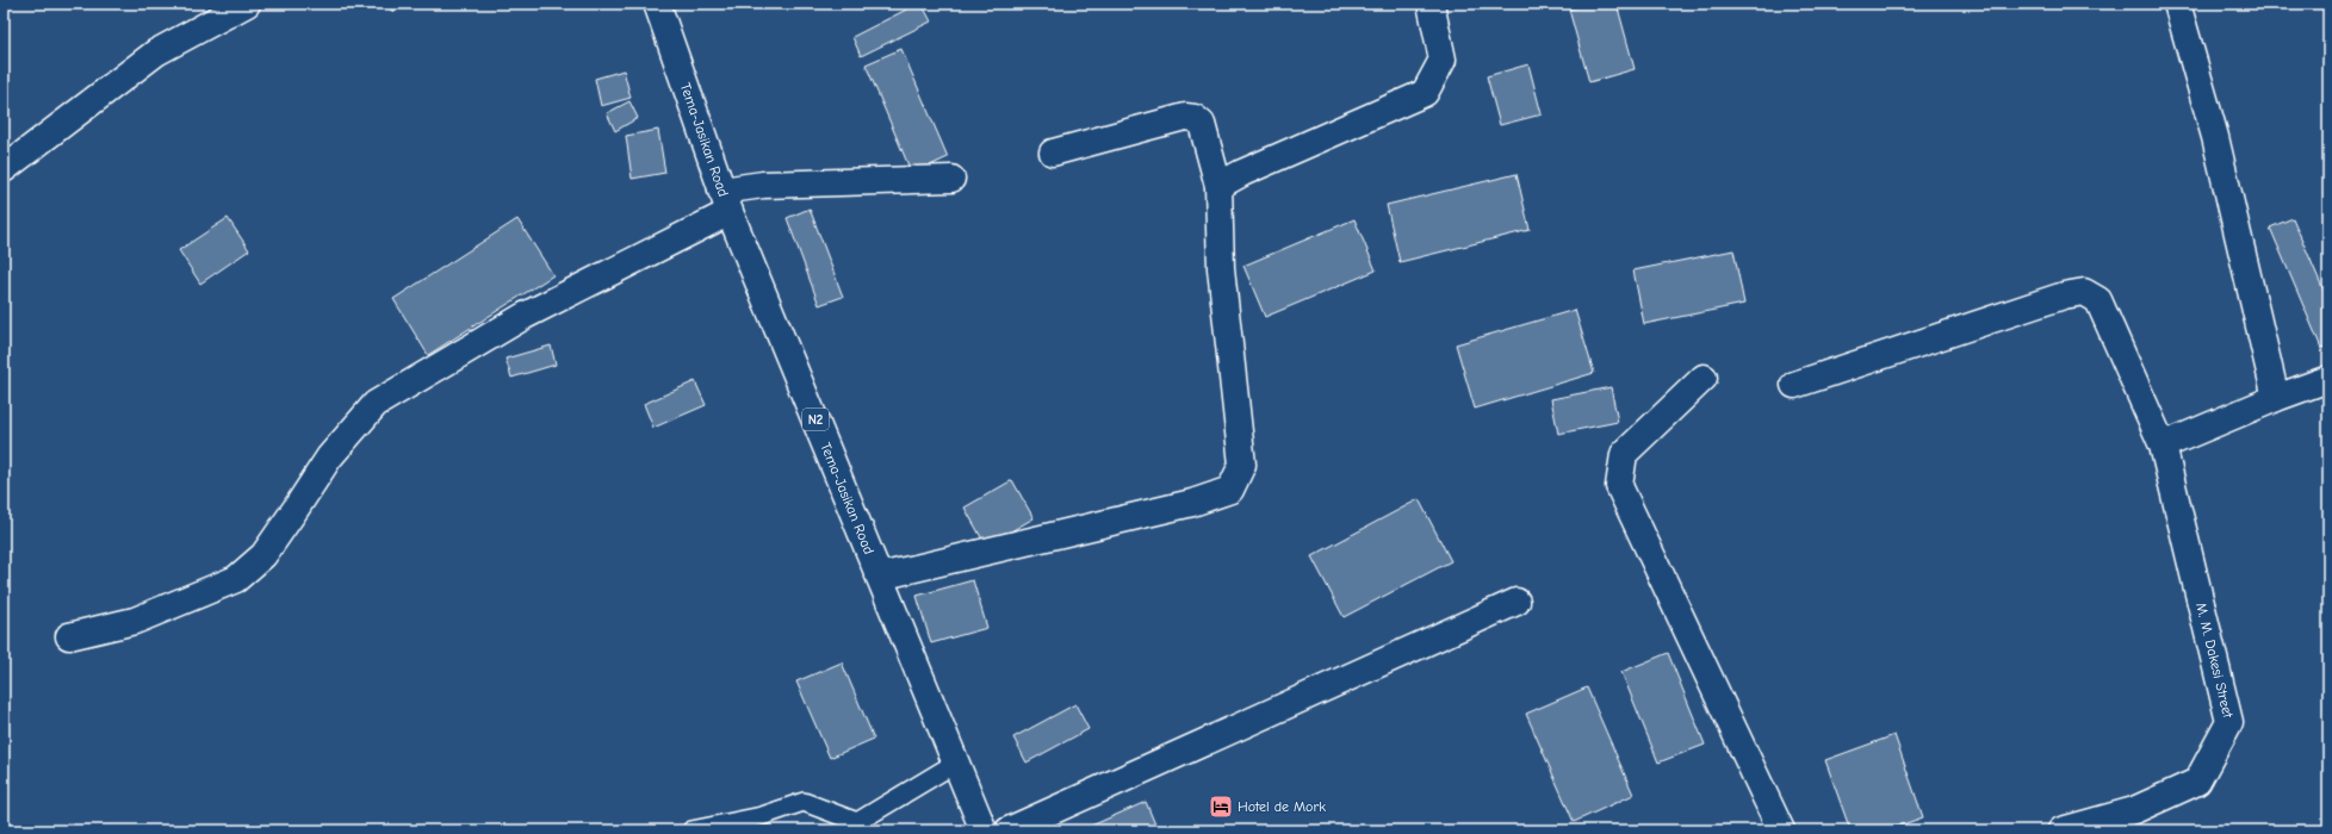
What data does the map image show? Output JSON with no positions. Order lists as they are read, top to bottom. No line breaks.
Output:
{"streets":{"main road":["Tema-Jasikan Road","N2","M. M. Dakesi Street"]},"places":{"hotel":["Hotel de Mork"]}}
